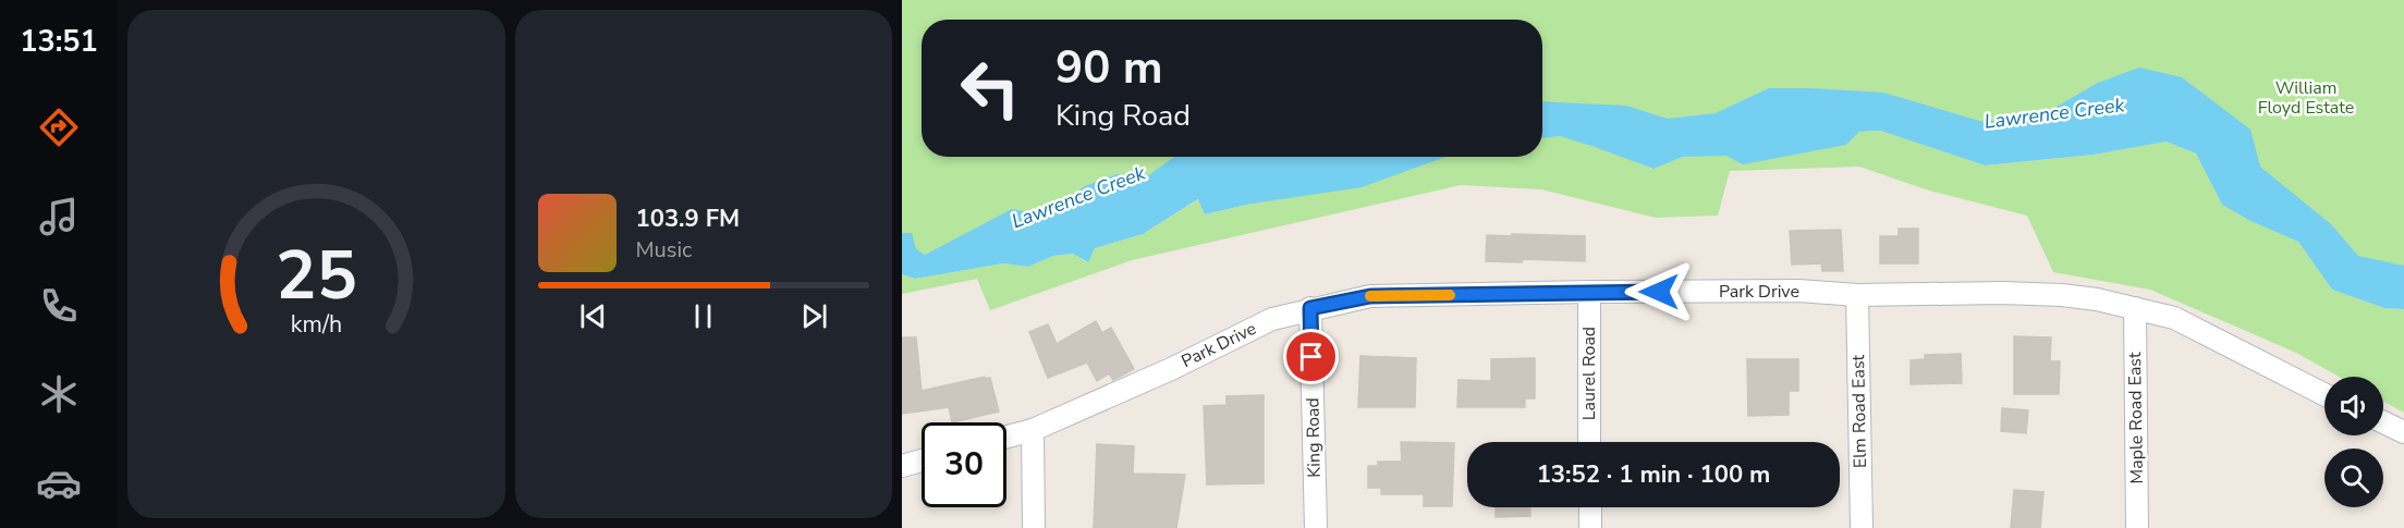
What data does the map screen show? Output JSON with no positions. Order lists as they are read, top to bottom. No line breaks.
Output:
{"streets":{"street":["Park Drive","Laurel Road","Elm Road East","Maple Road East","King Road"]},"crossings":[["Park Drive","Laurel Road"],["Park Drive","Elm Road East"],["Park Drive","Maple Road East"],["Park Drive","King Road"]],"water":["Lawrence Creek"],"parks":["William Floyd Estate"],"page":{"tabs":"13:51","turn":["90 m","King Road"],"song":["103.9 FM","Music"],"limit":"30","trip":"13:52 · 1 min · 100 m","gauge":["25","km/h"]}}
